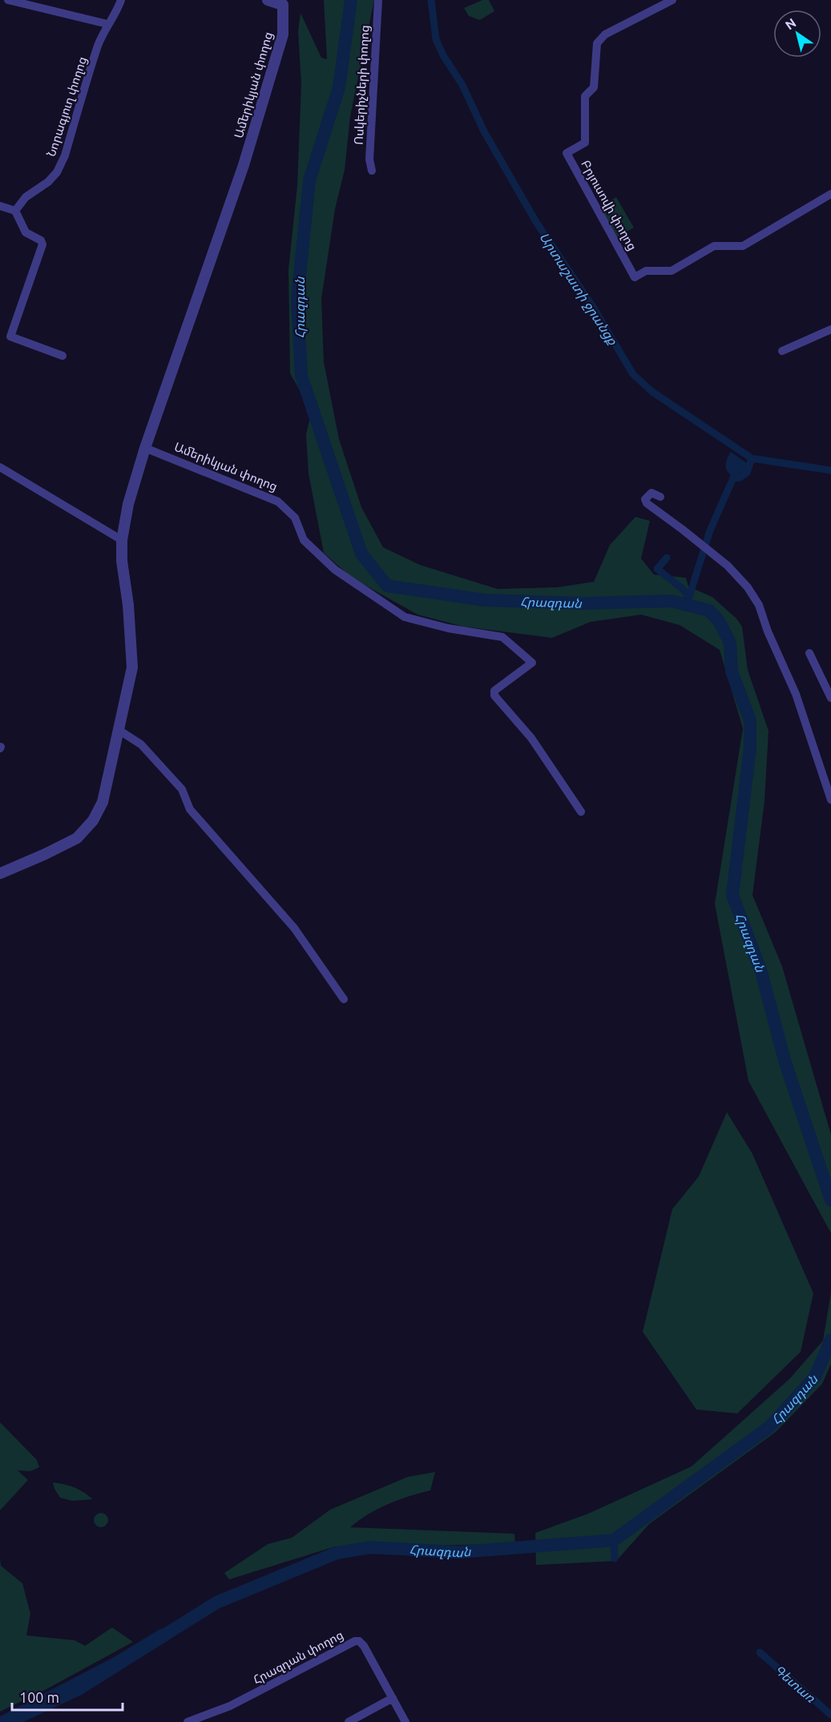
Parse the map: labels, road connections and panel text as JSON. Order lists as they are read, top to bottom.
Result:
{
  "streets": {
    "street": [
      "Ամերիկյան փողոց",
      "Ոսկերիչների փողոց",
      "Նորագյուղ փողոց",
      "Բրյուսովի փողոց",
      "Հրազդան փողոց"
    ]
  },
  "water": ["Արտաշատի ջրանցք", "Հրազդան", "Գետառ"],
  "scale_bar": "100 m",
  "north": "top left"
}
